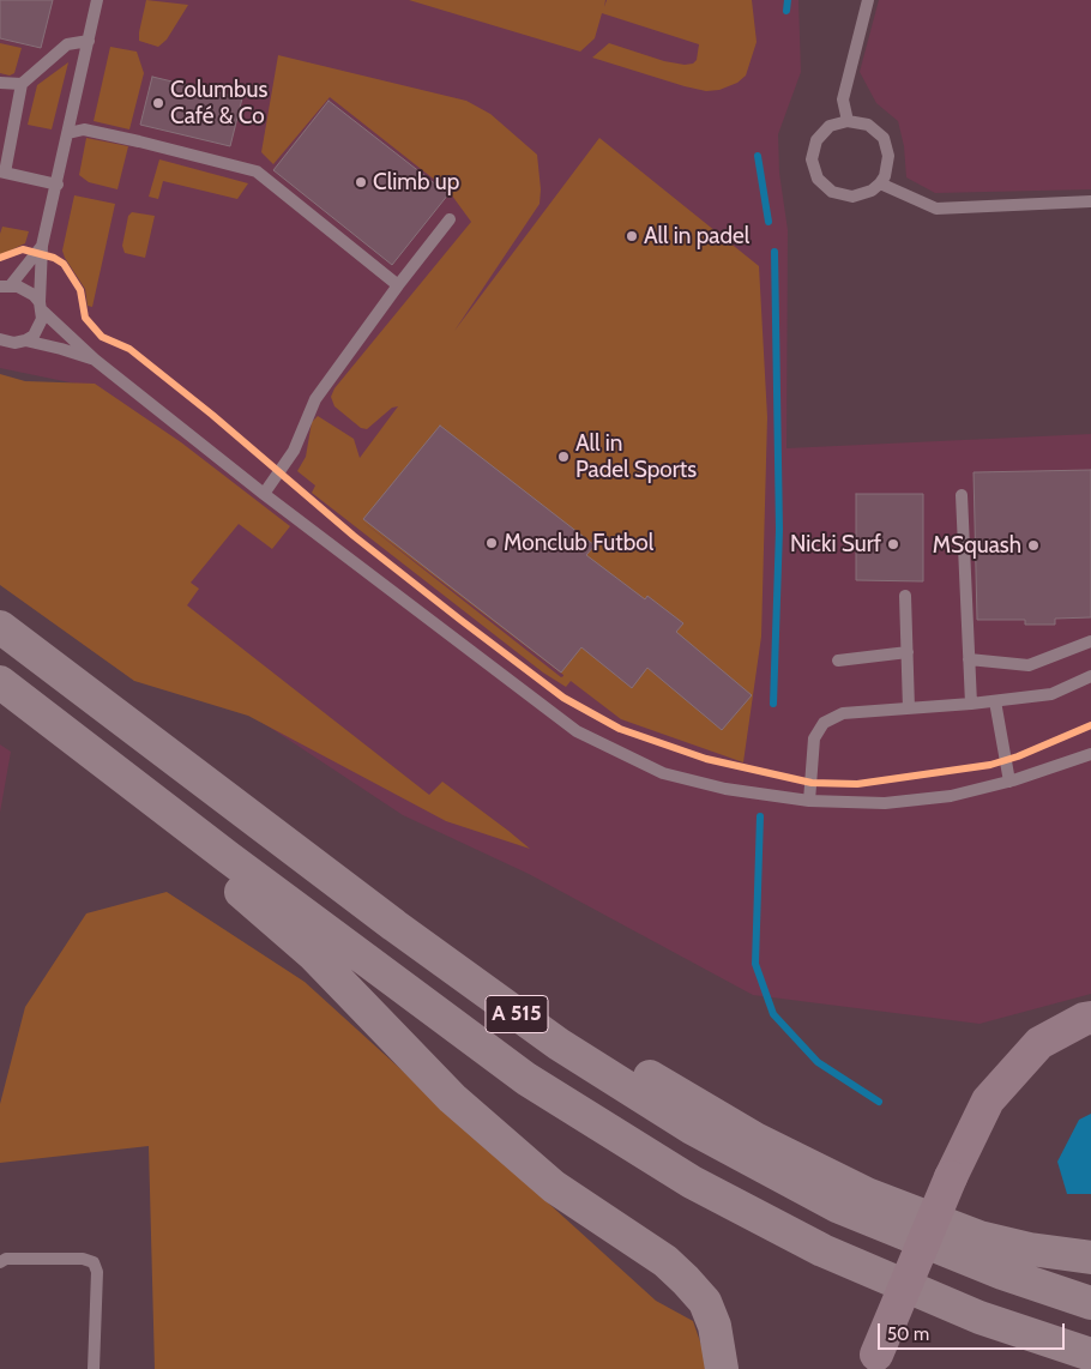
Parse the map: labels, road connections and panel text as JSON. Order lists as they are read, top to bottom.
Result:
{
  "streets": {
    "highway": ["A 515"]
  },
  "places": [
    "Columbus Café & Co",
    "Climb up",
    "All in padel",
    "All in Padel Sports",
    "Monclub Futbol",
    "Nicki Surf",
    "MSquash"
  ],
  "scale_bar": "50 m"
}
